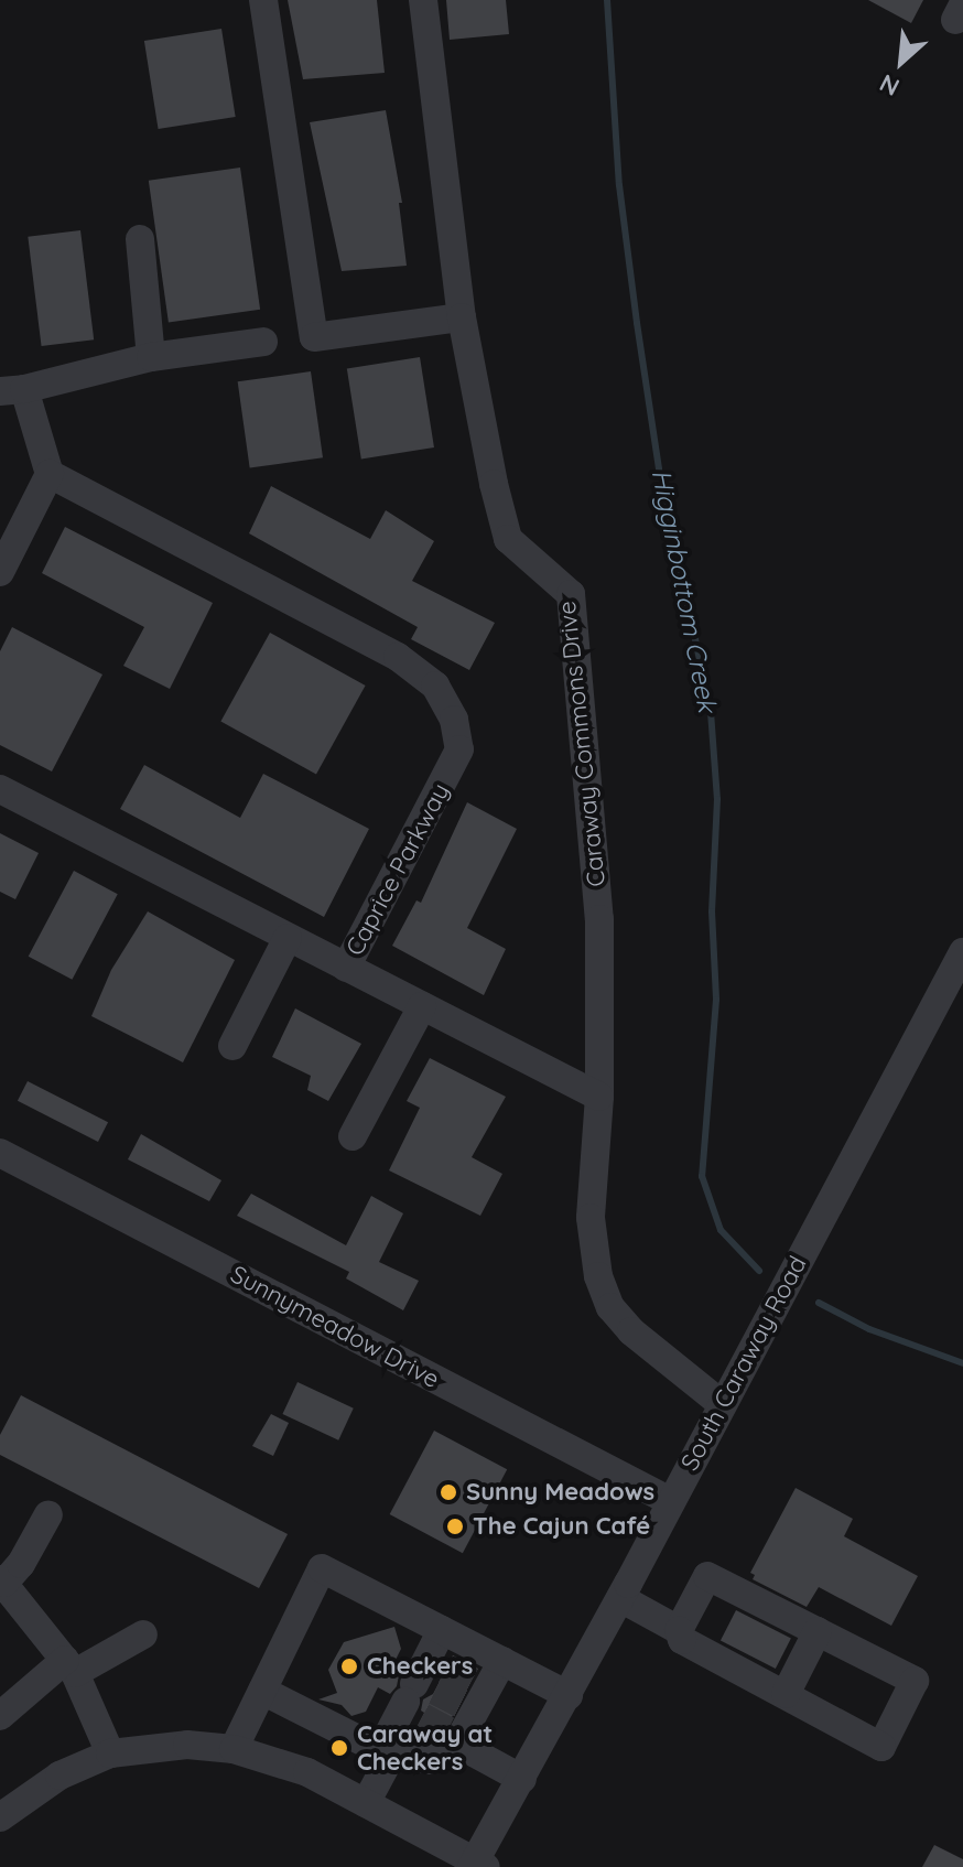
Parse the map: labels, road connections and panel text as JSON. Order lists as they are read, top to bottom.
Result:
{
  "streets": {
    "street": [
      "Caraway Commons Drive",
      "Caprice Parkway",
      "Sunnymeadow Drive",
      "South Caraway Road"
    ]
  },
  "crossings": [
    ["Caraway Commons Drive", "Caprice Parkway"],
    ["Sunnymeadow Drive", "South Caraway Road"]
  ],
  "water": ["Higginbottom Creek"],
  "places": [
    "Sunny Meadows",
    "The Cajun Café",
    "Checkers",
    "Caraway at Checkers"
  ],
  "north": "bottom left"
}
